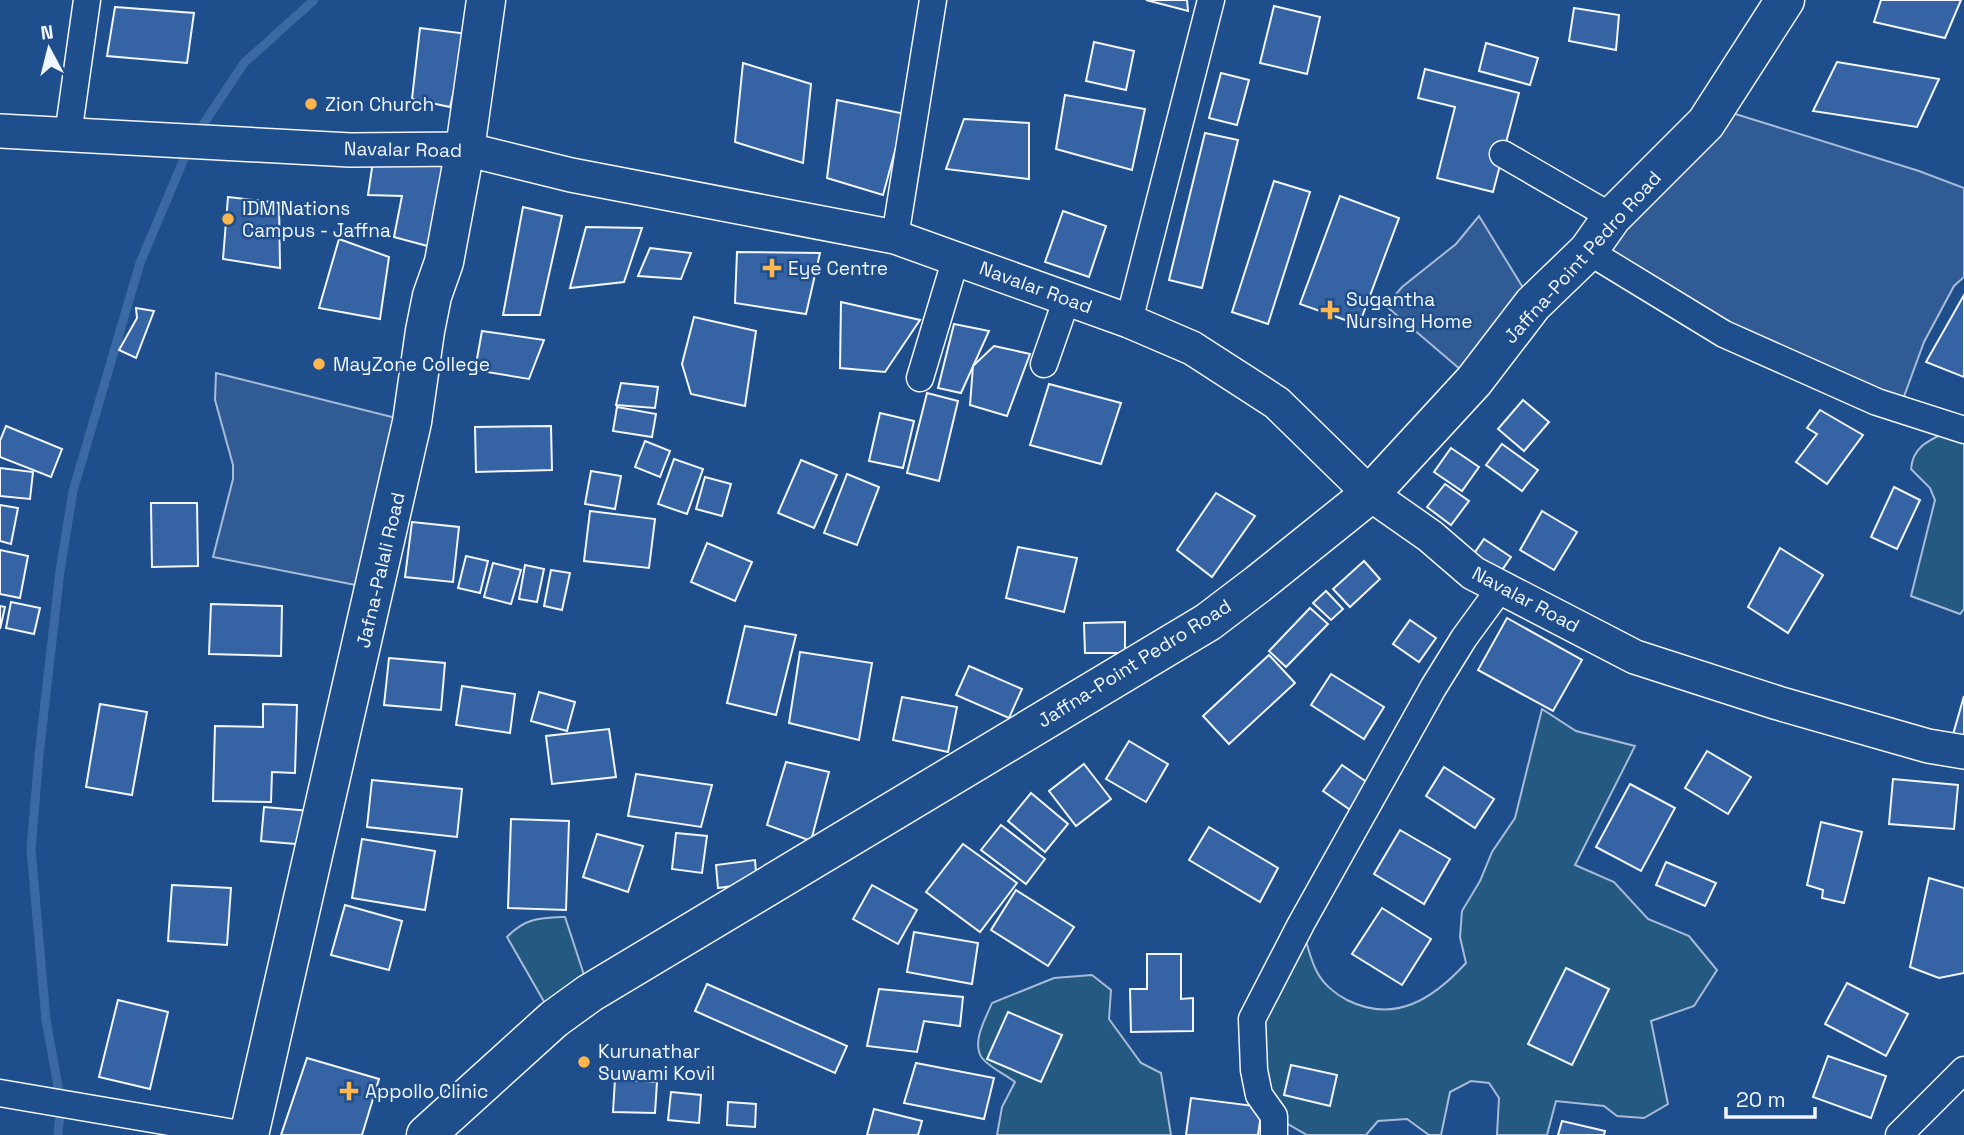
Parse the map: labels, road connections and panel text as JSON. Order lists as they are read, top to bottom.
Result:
{
  "streets": {
    "main road": ["Jaffna-Point Pedro Road", "Jafna-Palali Road"],
    "street": ["Navalar Road"]
  },
  "crossings": [
    ["Navalar Road", "Jaffna-Point Pedro Road"],
    ["Navalar Road", "Jafna-Palali Road"]
  ],
  "places": {
    "other": [
      "Zion Church",
      "IDM Nations Campus - Jaffna",
      "MayZone College",
      "Kurunathar Suwami Kovil"
    ],
    "health": ["Eye Centre", "Sugantha Nursing Home", "Appollo Clinic"]
  },
  "scale_bar": "20 m",
  "north": "top"
}
